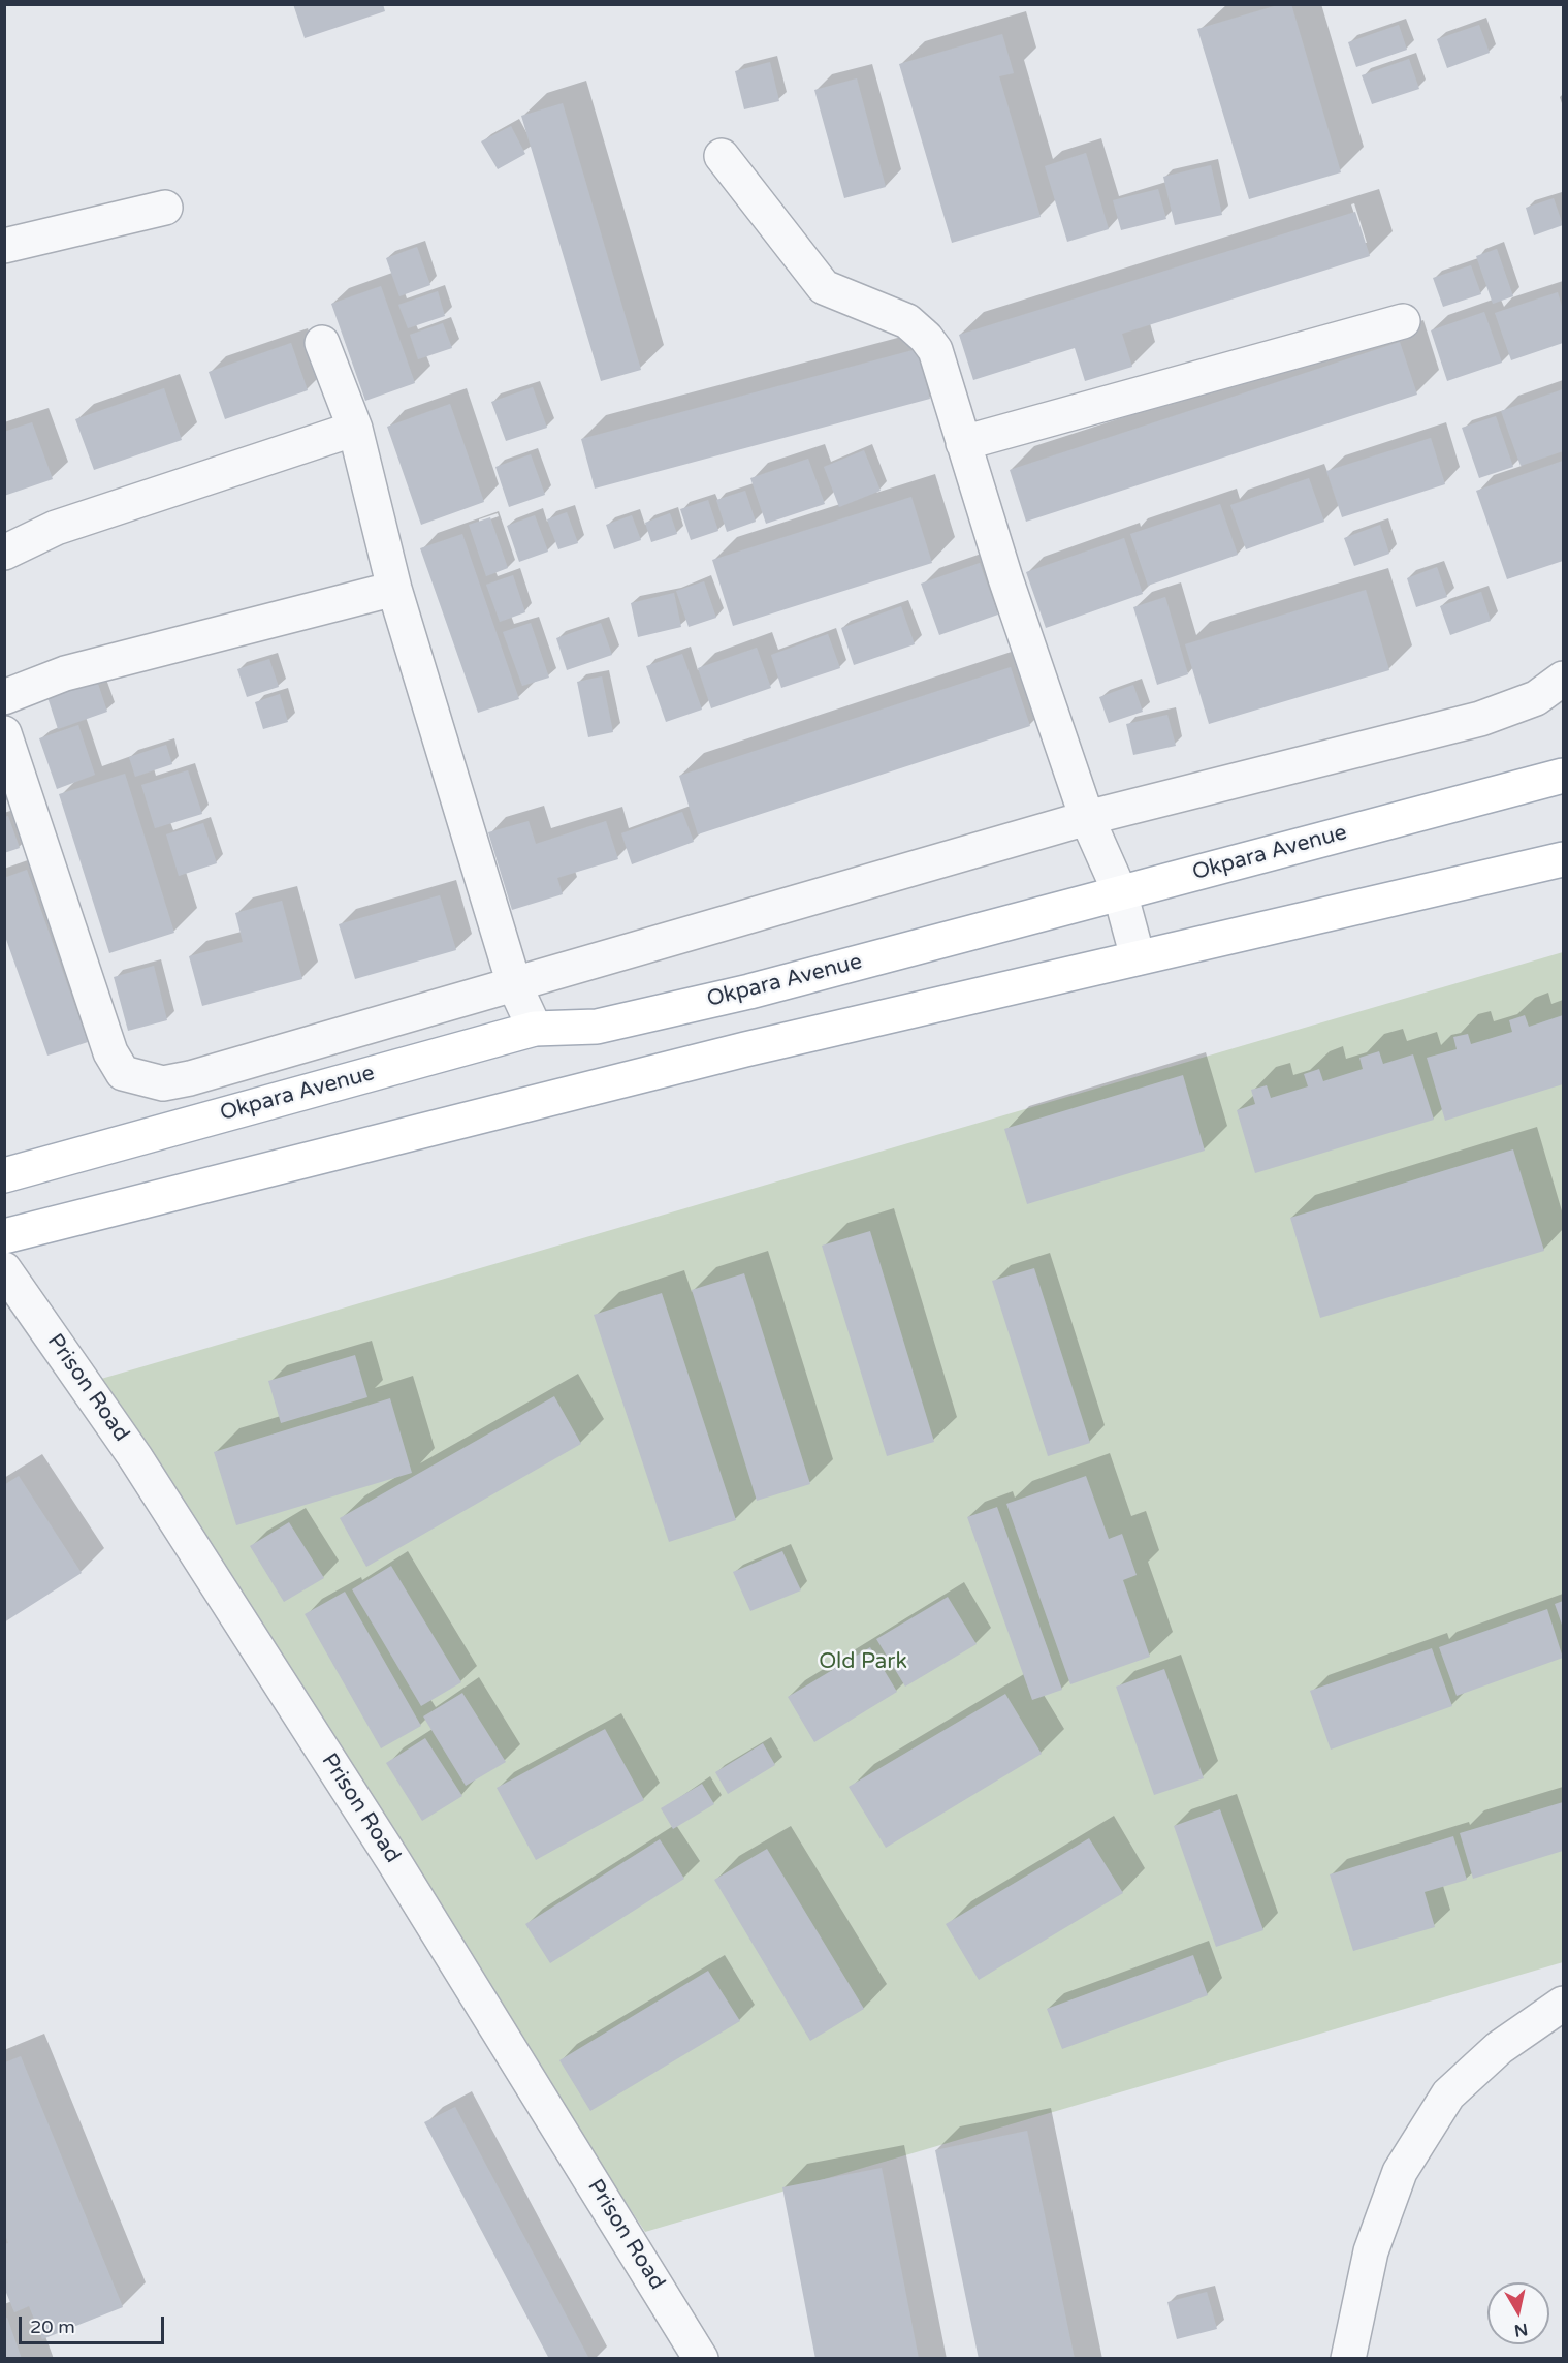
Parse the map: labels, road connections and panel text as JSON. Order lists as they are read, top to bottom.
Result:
{
  "streets": {
    "main road": ["Okpara Avenue"],
    "street": ["Prison Road"]
  },
  "parks": ["Old Park"],
  "scale_bar": "20 m",
  "north": "bottom"
}
